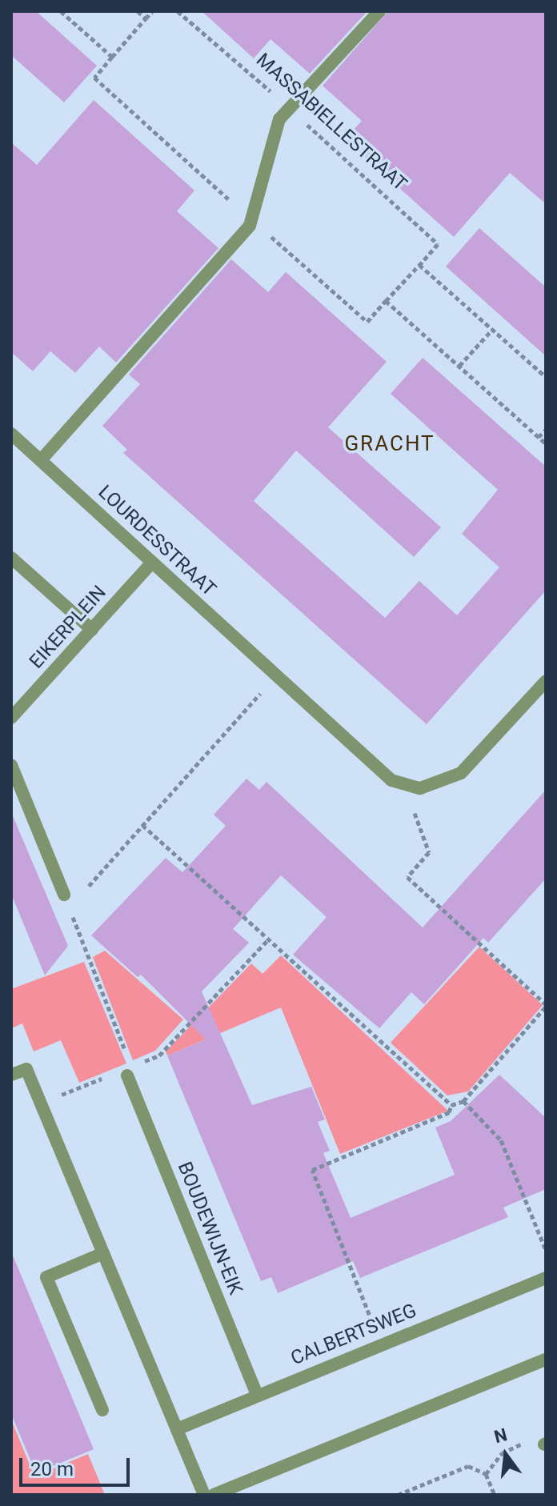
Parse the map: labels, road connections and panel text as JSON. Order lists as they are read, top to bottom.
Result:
{
  "streets": {
    "street": [
      "LOURDESSTRAAT",
      "EIKERPLEIN",
      "BOUDEWIJN-EIK",
      "CALBERTSWEG"
    ],
    "path": ["MASSABIELLESTRAAT"]
  },
  "crossings": [
    ["LOURDESSTRAAT", "EIKERPLEIN"],
    ["BOUDEWIJN-EIK", "CALBERTSWEG"]
  ],
  "districts": ["GRACHT"],
  "scale_bar": "20 m",
  "north": "top"
}
